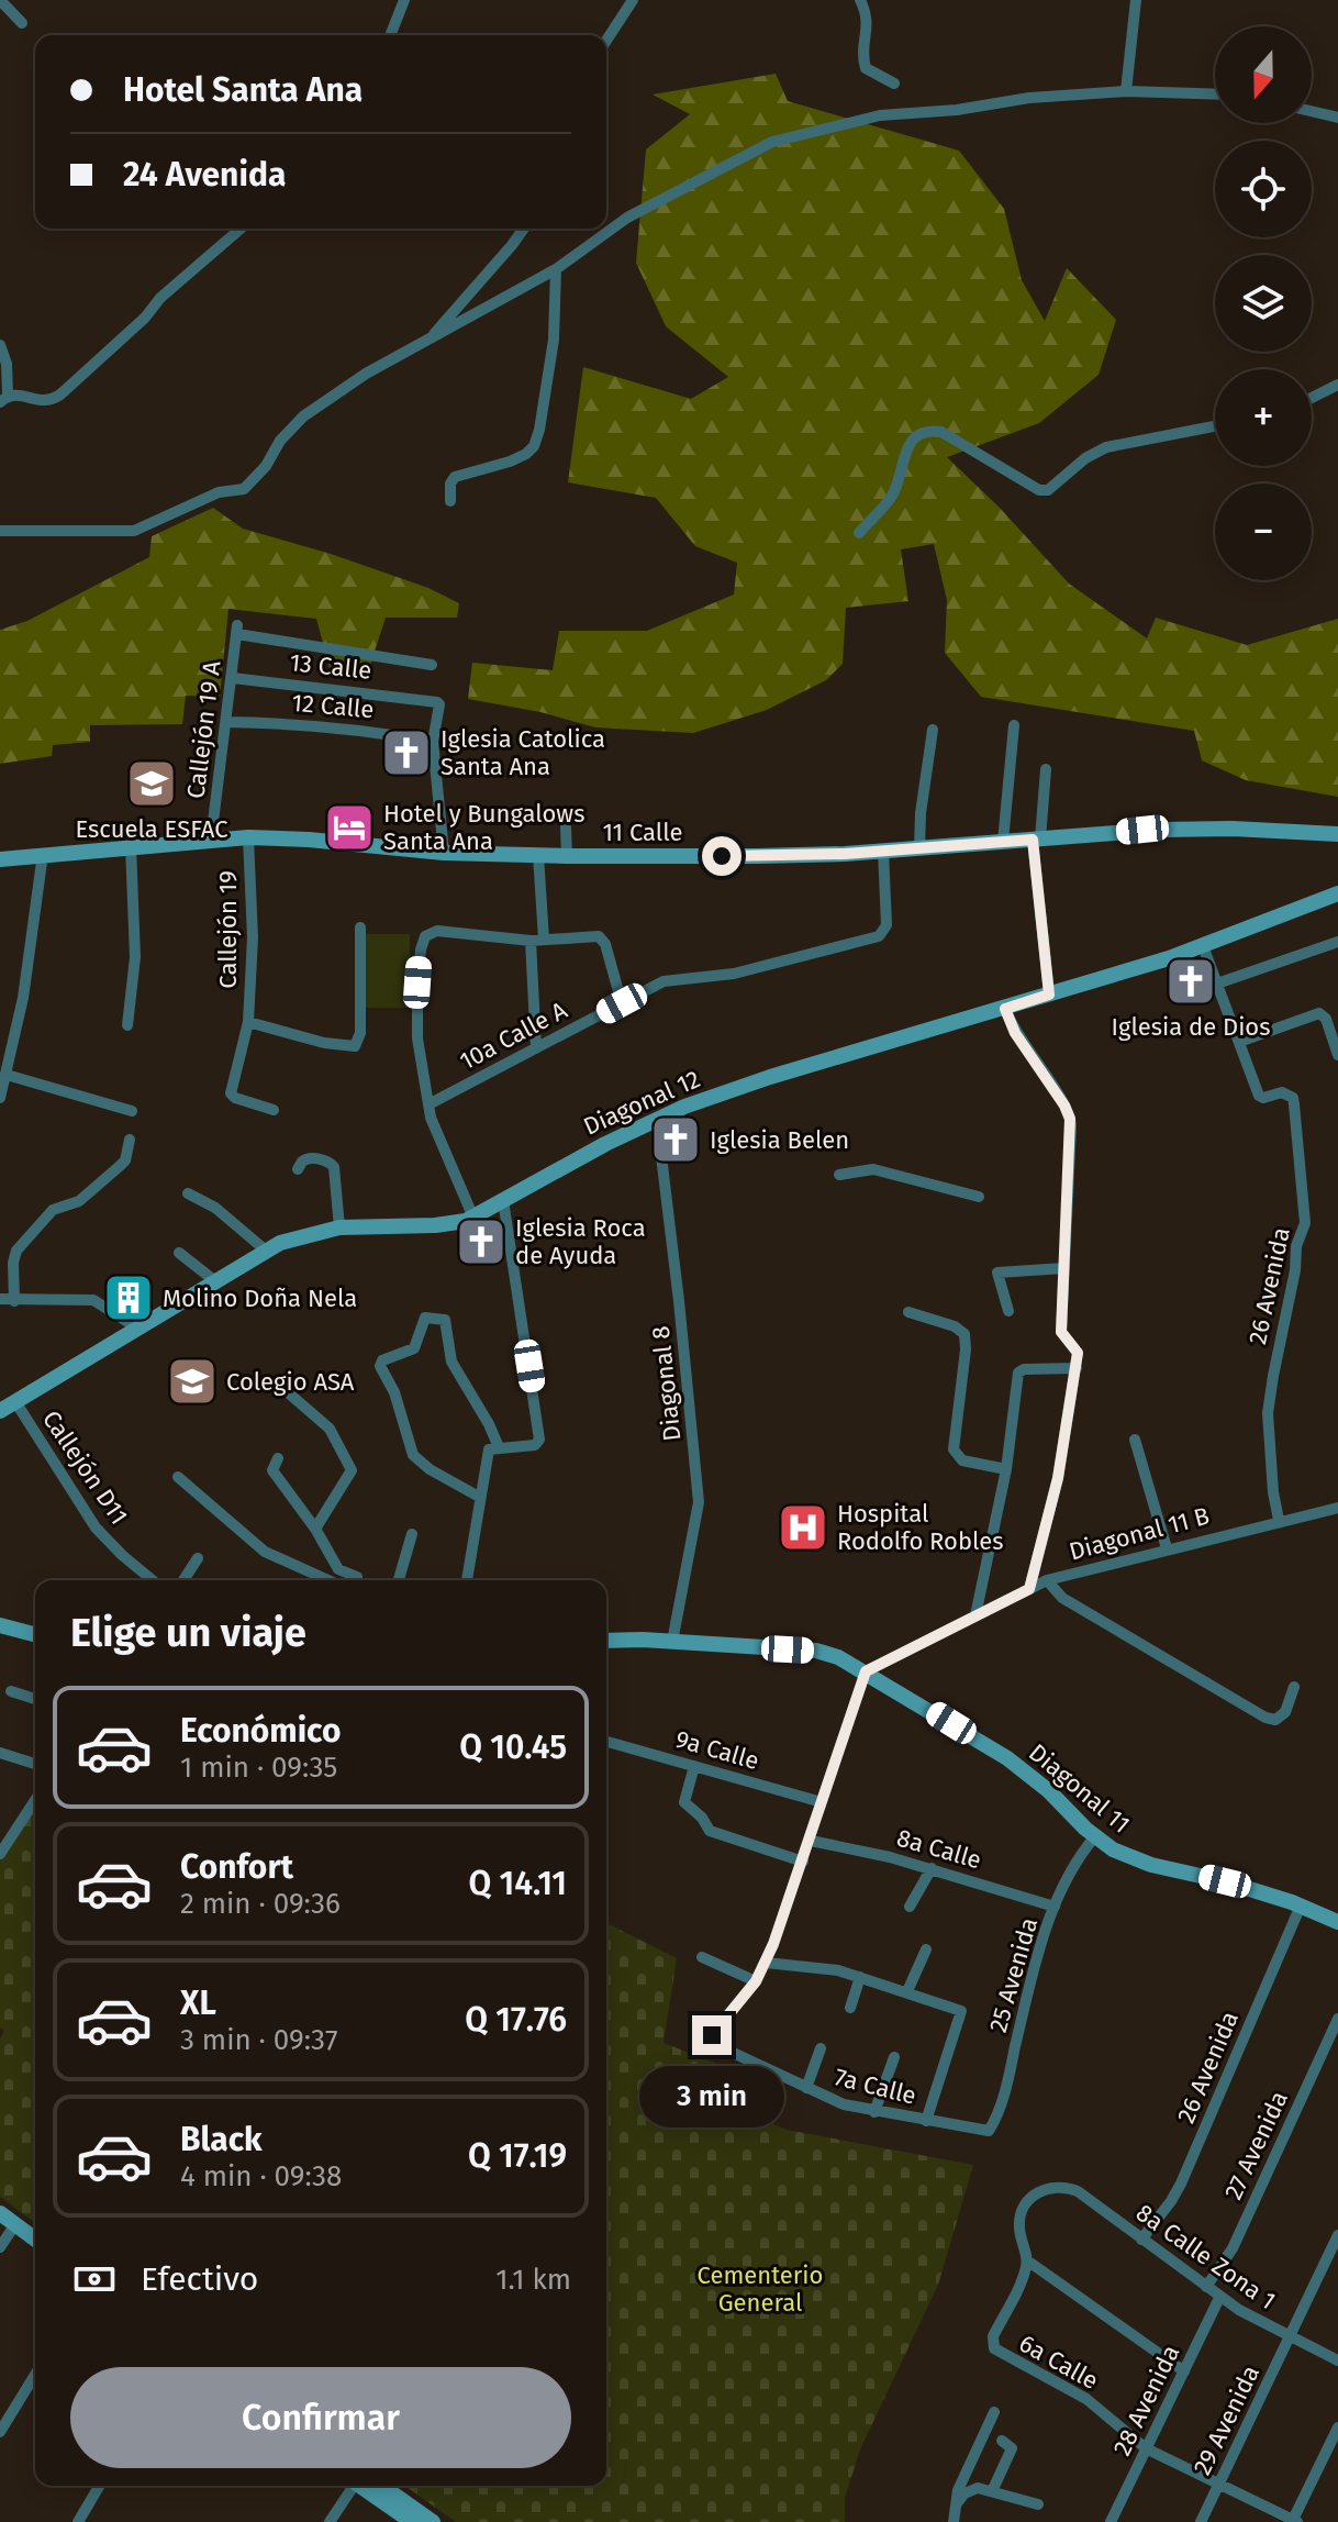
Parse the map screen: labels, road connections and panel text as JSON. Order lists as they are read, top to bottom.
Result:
{
  "streets": {
    "street": [
      "13 Calle",
      "12 Calle",
      "Callejón 19 A",
      "11 Calle",
      "Callejón 19",
      "10a Calle A",
      "Diagonal 12",
      "26 Avenida",
      "Diagonal 8",
      "Callejón D11",
      "Diagonal 11 B",
      "9a Calle",
      "Diagonal 11",
      "8a Calle",
      "25 Avenida",
      "7a Calle",
      "27 Avenida",
      "8a Calle Zona 1",
      "6a Calle",
      "28 Avenida",
      "29 Avenida"
    ]
  },
  "crossings": [
    ["13 Calle", "12 Calle"],
    ["13 Calle", "Callejón 19 A"],
    ["12 Calle", "Callejón 19 A"],
    ["Callejón 19 A", "11 Calle"],
    ["11 Calle", "Callejón 19"],
    ["11 Calle", "10a Calle A"],
    ["Diagonal 12", "26 Avenida"],
    ["Diagonal 12", "Diagonal 8"],
    ["Diagonal 12", "Callejón D11"],
    ["26 Avenida", "Diagonal 11 B"],
    ["26 Avenida", "Diagonal 11"],
    ["26 Avenida", "8a Calle Zona 1"],
    ["Diagonal 8", "Diagonal 11"],
    ["Diagonal 11 B", "Diagonal 11"],
    ["Diagonal 11", "25 Avenida"],
    ["8a Calle", "25 Avenida"],
    ["25 Avenida", "7a Calle"],
    ["27 Avenida", "8a Calle Zona 1"],
    ["8a Calle Zona 1", "6a Calle"],
    ["8a Calle Zona 1", "28 Avenida"],
    ["8a Calle Zona 1", "29 Avenida"],
    ["6a Calle", "28 Avenida"],
    ["6a Calle", "29 Avenida"]
  ],
  "parks": ["Cementerio General"],
  "places": {
    "church": [
      "Iglesia Catolica Santa Ana",
      "Iglesia de Dios",
      "Iglesia Belen",
      "Iglesia Roca de Ayuda"
    ],
    "school or university": ["Escuela ESFAC", "Colegio ASA"],
    "hotel": ["Hotel y Bungalows Santa Ana"],
    "building": ["Molino Doña Nela"],
    "hospital": ["Hospital Rodolfo Robles"]
  },
  "north": "bottom",
  "page": {
    "map_buttons": ["+", "−"],
    "banner": ["Hotel Santa Ana", "24 Avenida"],
    "heading": "Elige un viaje",
    "list": [
      {
        "name": "Económico",
        "note": "1 min · 09:35",
        "value": "Q 10.45"
      },
      {
        "name": "Confort",
        "note": "2 min · 09:36",
        "value": "Q 14.11"
      },
      {
        "name": "XL",
        "note": "3 min · 09:37",
        "value": "Q 17.76"
      },
      {
        "name": "Black",
        "note": "4 min · 09:38",
        "value": "Q 17.19"
      }
    ],
    "bubble": "3 min",
    "pay": ["Efectivo", "1.1 km"],
    "buttons": "Confirmar"
  }
}
